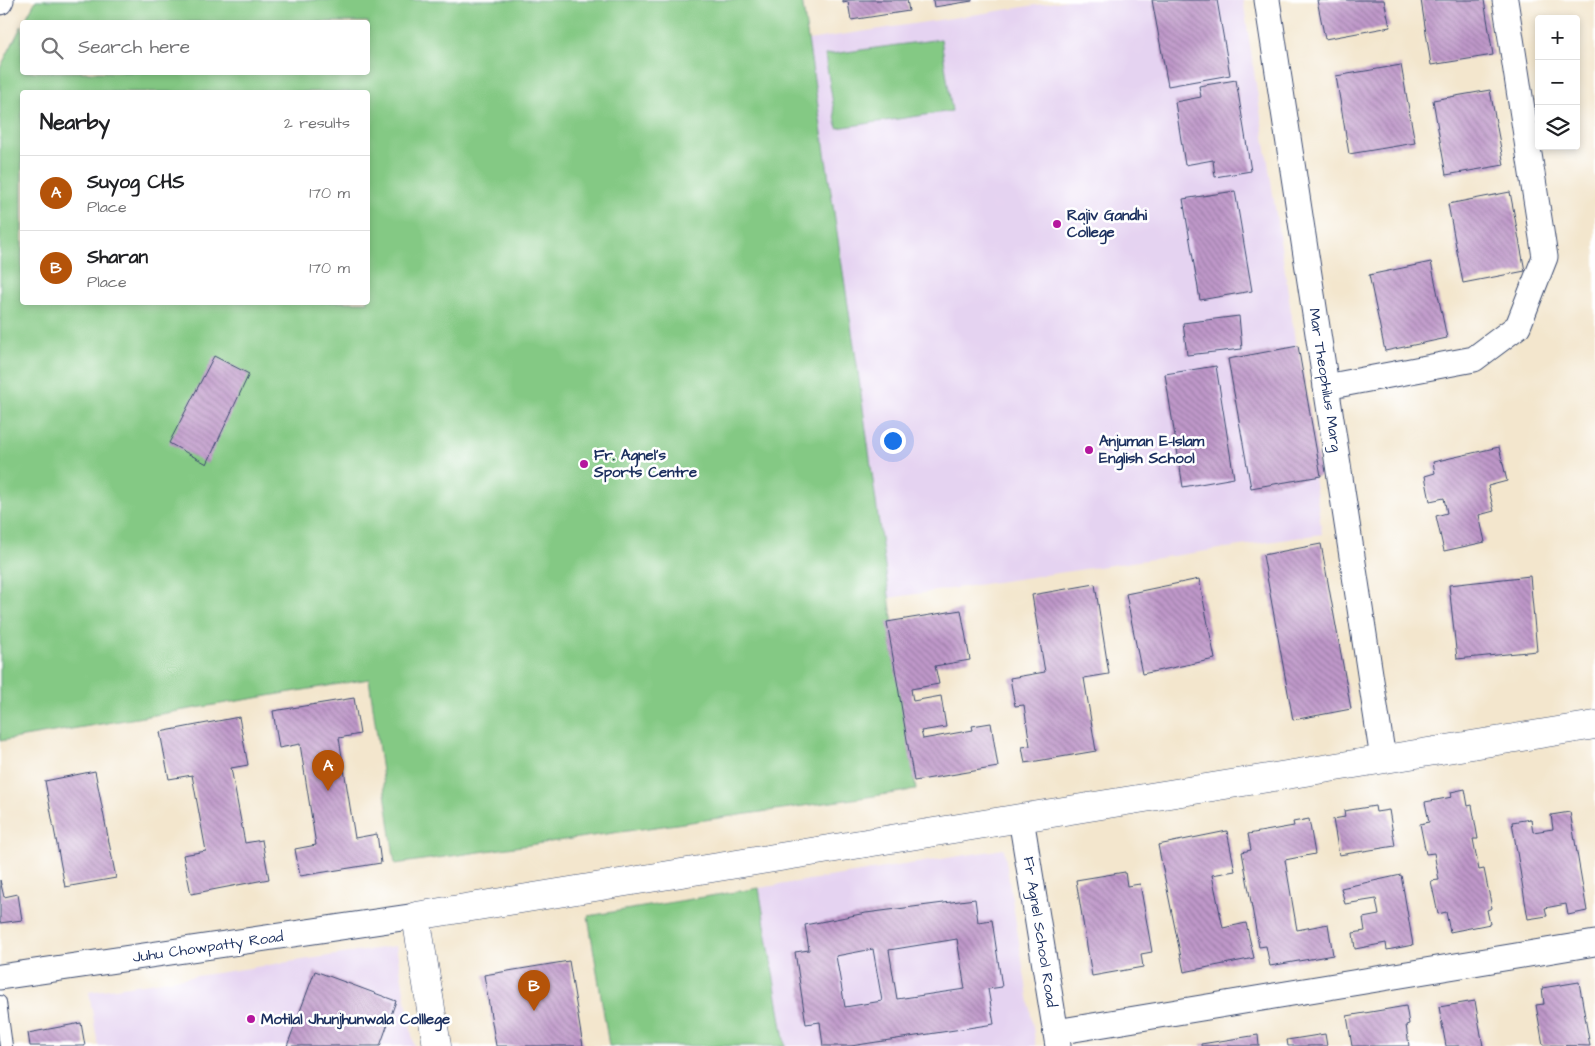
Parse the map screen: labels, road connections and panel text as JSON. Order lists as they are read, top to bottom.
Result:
{
  "streets": {
    "street": ["Mar Theophilus Marg", "Fr Agnel School Road", "Juhu Chowpatty Road"]
  },
  "places": [
    "Rajiv Gandhi College",
    "Anjuman E-Islam English School",
    "Fr. Agnel's Sports Centre",
    "Motilal Jhunjhunwala Colllege"
  ],
  "page": {
    "map_buttons": ["+", "−"],
    "search": "Search here",
    "heading": ["Nearby", "2 results"],
    "list": [
      {
        "mark": "A",
        "name": "Suyog CHS",
        "note": "Place",
        "value": "170 m"
      },
      {
        "mark": "B",
        "name": "Sharan",
        "note": "Place",
        "value": "170 m"
      }
    ],
    "pins": ["A", "B"]
  }
}
